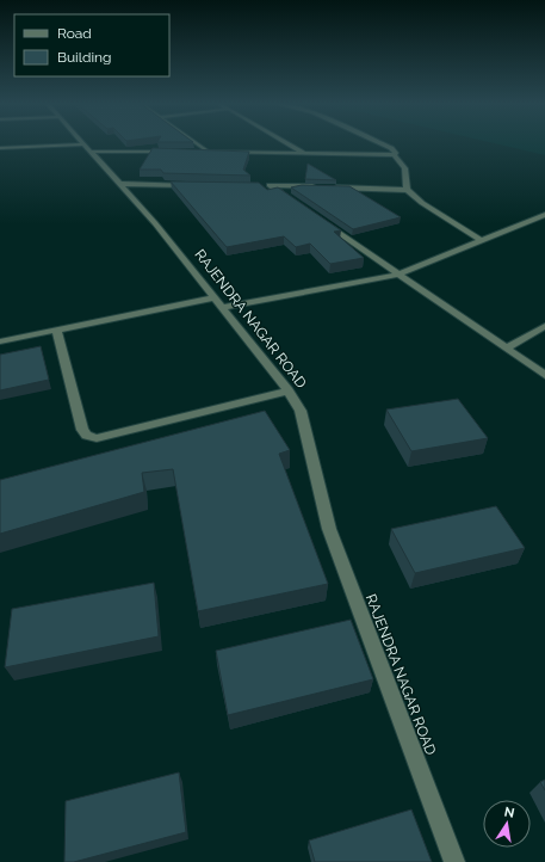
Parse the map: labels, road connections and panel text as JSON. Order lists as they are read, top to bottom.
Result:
{
  "streets": {
    "street": ["RAJENDRA NAGAR ROAD"]
  },
  "legend": ["Road", "Building"],
  "north": "top"
}
